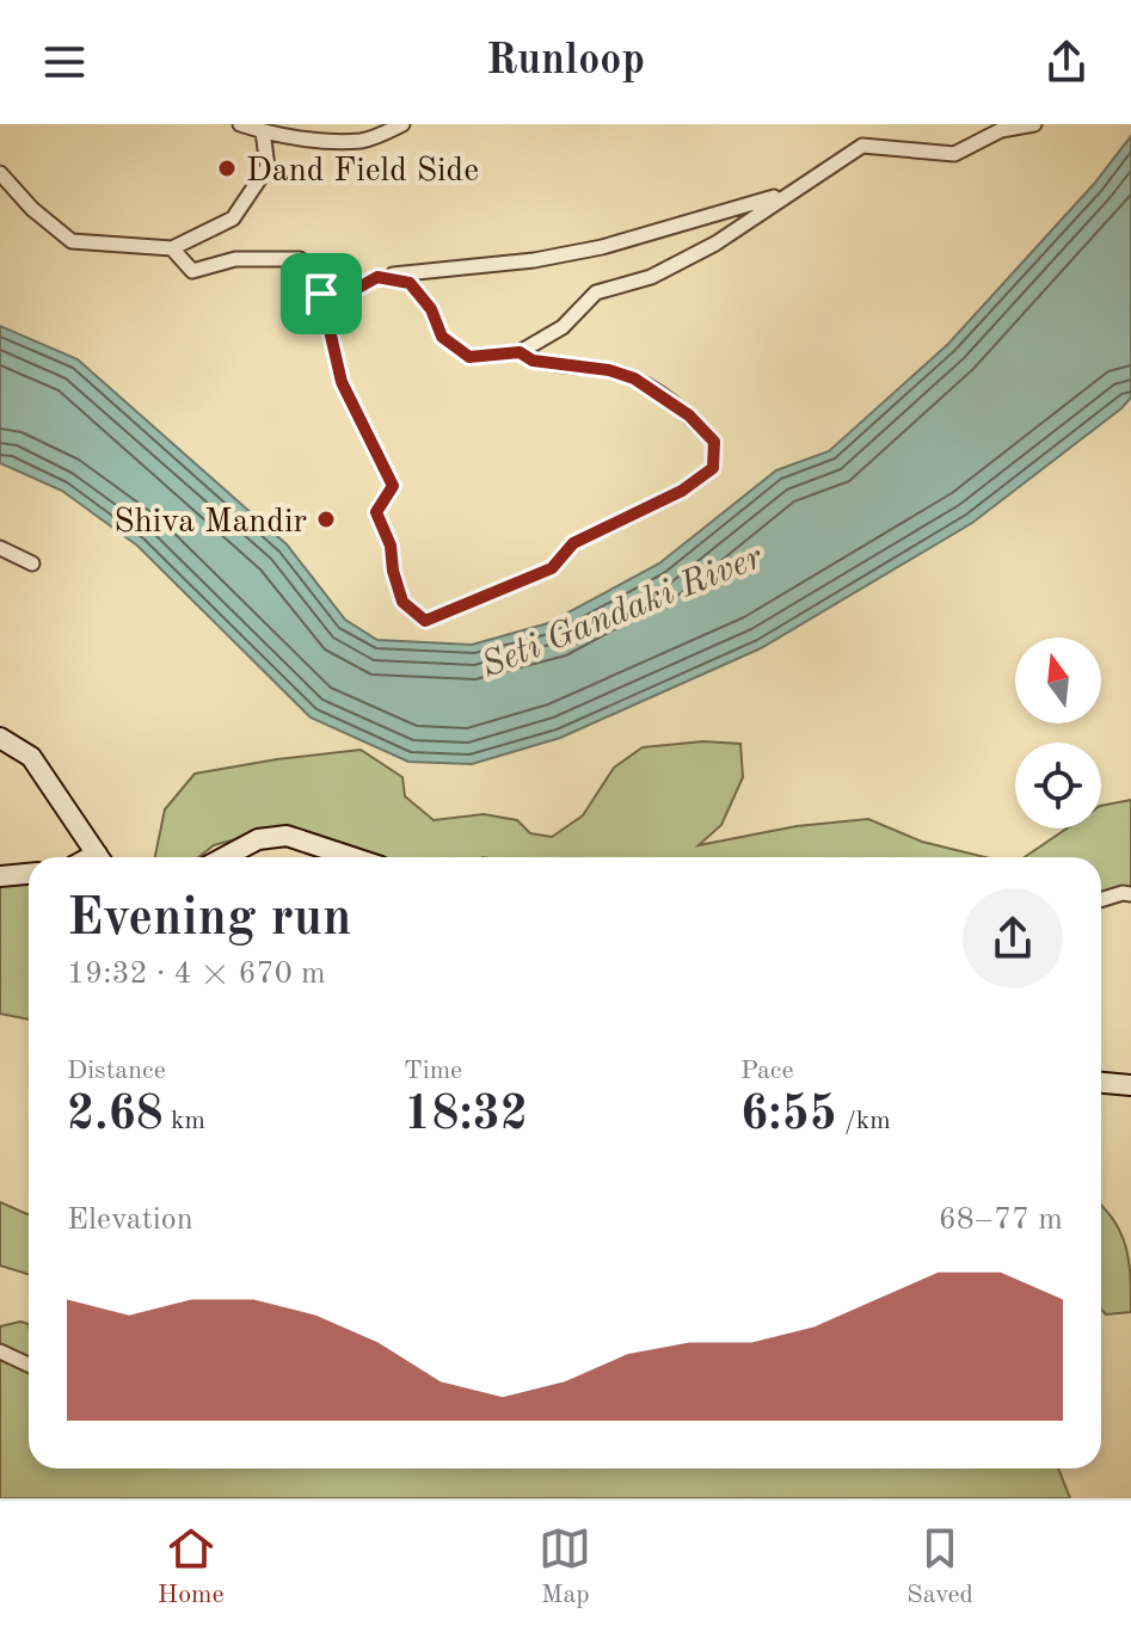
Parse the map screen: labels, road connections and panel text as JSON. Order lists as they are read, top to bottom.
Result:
{
  "water": ["Seti Gandaki River"],
  "places": ["Dand Field Side", "Shiva Mandir"],
  "north": "top",
  "page": {
    "header": "Runloop",
    "heading": ["Evening run", "19:32 · 4 × 670 m"],
    "stats": [
      ["Distance", "2.68 km"],
      ["Time", "18:32"],
      ["Pace", "6:55 /km"]
    ],
    "chart": ["Elevation", "68–77 m"],
    "tabs": ["Home", "Map", "Saved"]
  }
}
